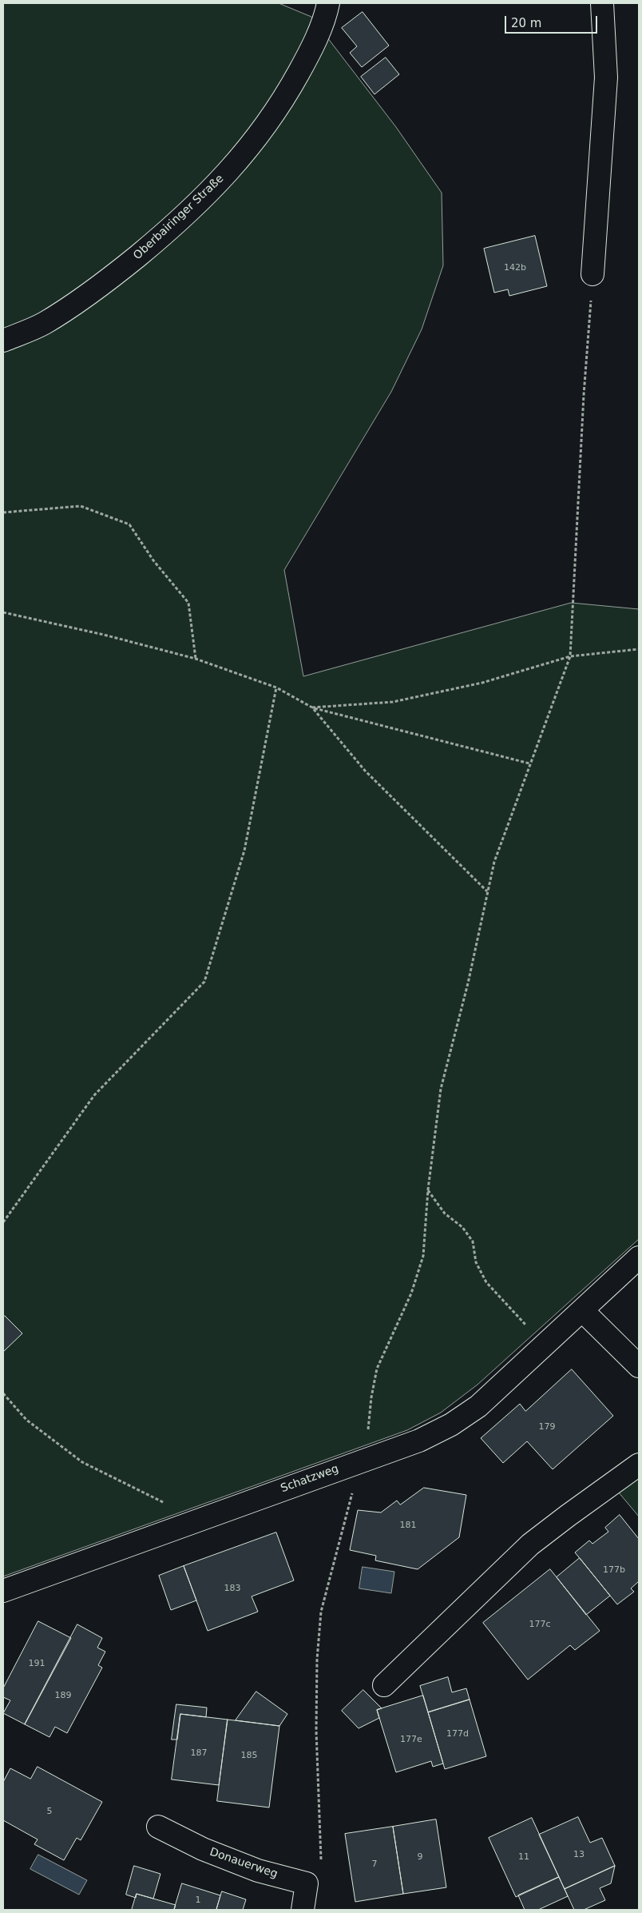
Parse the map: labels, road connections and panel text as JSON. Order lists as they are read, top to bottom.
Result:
{
  "streets": {
    "street": ["Oberbairinger Straße", "Schatzweg", "Donauerweg"]
  },
  "house_numbers": [
    "142b",
    "179",
    "181",
    "177b",
    "183",
    "177c",
    "191",
    "189",
    "177d",
    "177e",
    "187",
    "185",
    "5",
    "13",
    "9",
    "11",
    "7",
    "1"
  ],
  "scale_bar": "20 m"
}
